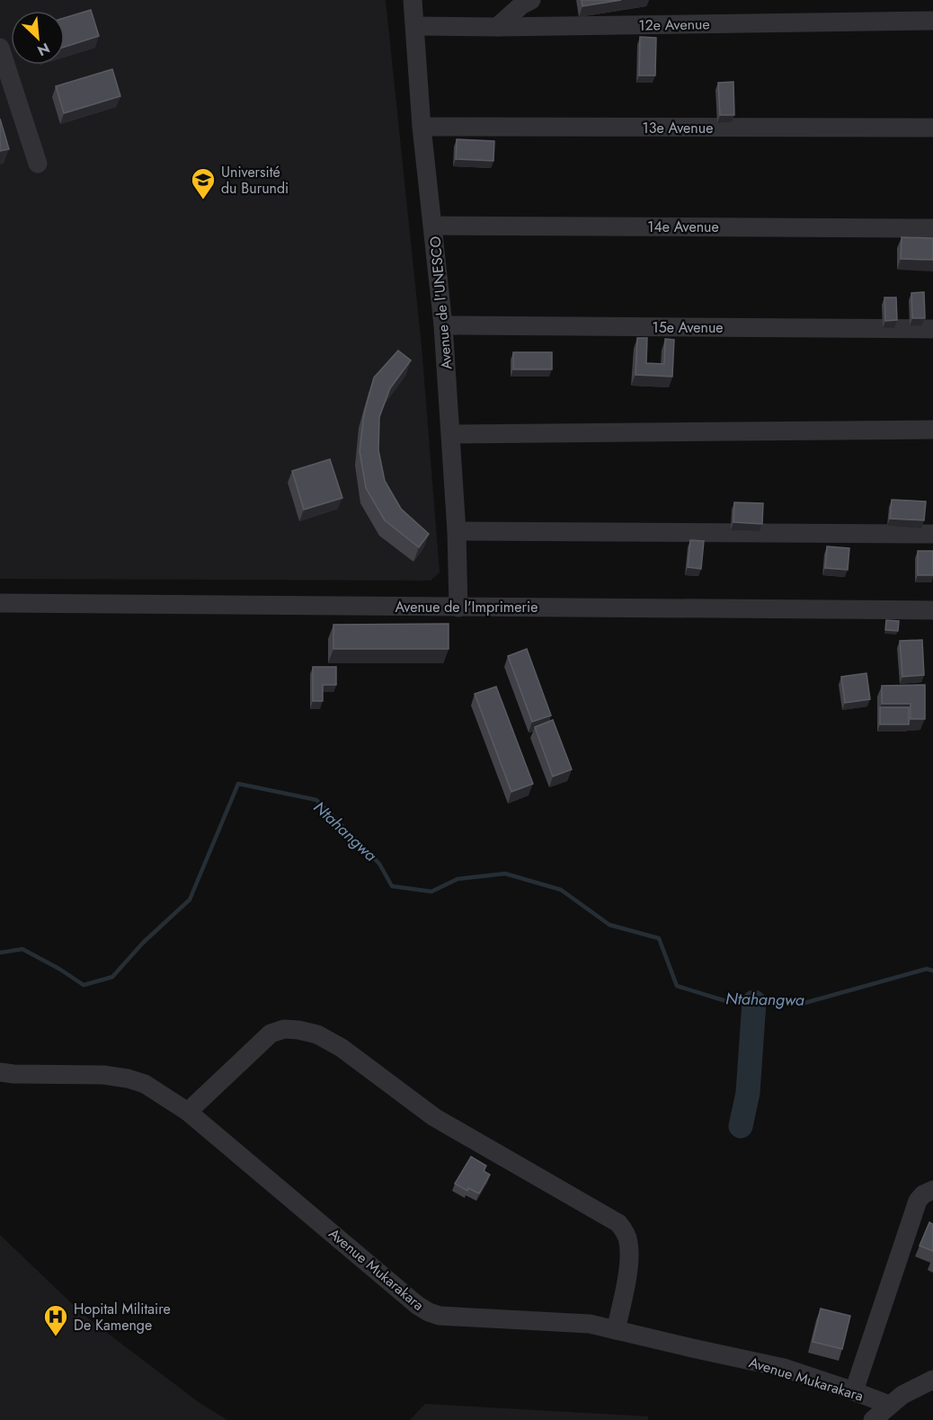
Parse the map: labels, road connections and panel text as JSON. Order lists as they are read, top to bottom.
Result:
{
  "streets": {
    "street": [
      "12e Avenue",
      "13e Avenue",
      "14e Avenue",
      "Avenue de l'UNESCO",
      "15e Avenue",
      "Avenue de l'Imprimerie",
      "Avenue Mukarakara"
    ]
  },
  "crossings": [
    ["12e Avenue", "Avenue de l'UNESCO"],
    ["13e Avenue", "Avenue de l'UNESCO"],
    ["14e Avenue", "Avenue de l'UNESCO"],
    ["Avenue de l'UNESCO", "15e Avenue"],
    ["Avenue de l'UNESCO", "Avenue de l'Imprimerie"]
  ],
  "water": ["Ntahangwa"],
  "places": {
    "school or university": ["Université du Burundi"],
    "hospital": ["Hopital Militaire De Kamenge"]
  },
  "north": "bottom right"
}
